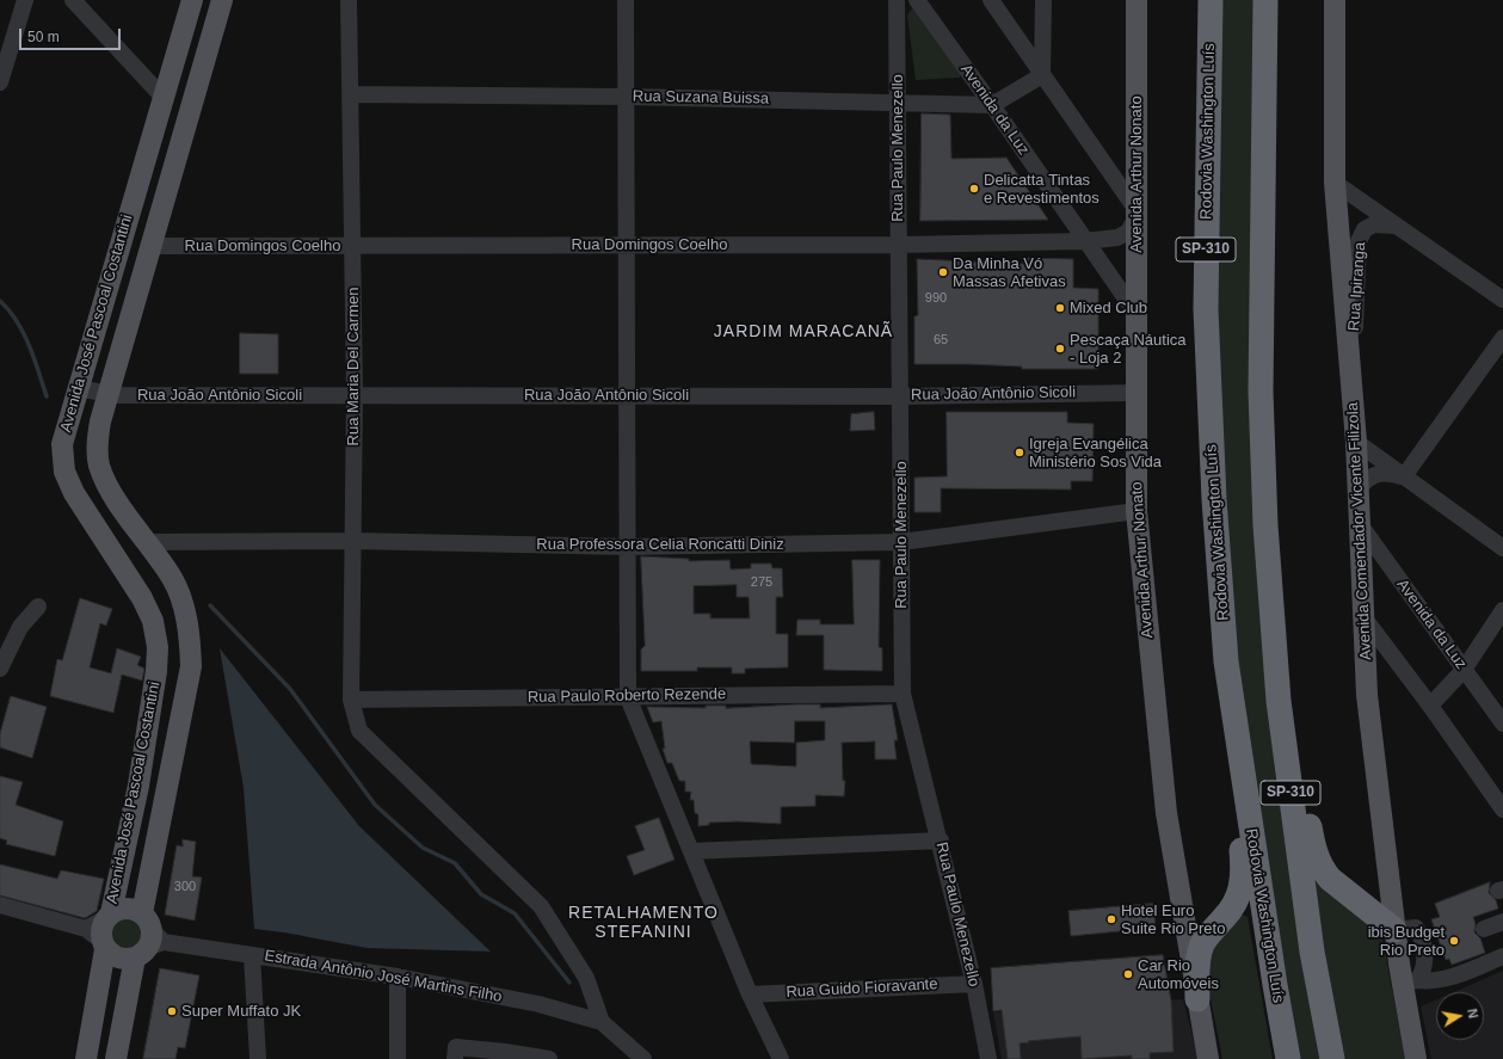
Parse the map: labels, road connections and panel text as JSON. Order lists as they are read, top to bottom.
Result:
{
  "streets": {
    "highway": ["Rodovia Washington Luís", "SP-310"],
    "main road": ["Avenida Arthur Nonato", "Avenida José Pascoal Costantini", "Avenida Comendador Vicente Filizola"],
    "street": [
      "Rua Suzana Buissa",
      "Avenida da Luz",
      "Rua Paulo Menezello",
      "Rua Domingos Coelho",
      "Rua Ipiranga",
      "Rua Maria Del Carmen",
      "Rua João Antônio Sicoli",
      "Rua Professora Celia Roncatti Diniz",
      "Rua Paulo Roberto Rezende",
      "Estrada Antônio José Martins Filho",
      "Rua Guido Fioravante"
    ]
  },
  "crossings": [
    ["Rua Suzana Buissa", "Avenida da Luz"],
    ["Rua Suzana Buissa", "Rua Paulo Menezello"],
    ["Rua Suzana Buissa", "Rua Maria Del Carmen"],
    ["Avenida da Luz", "Avenida Arthur Nonato"],
    ["Avenida da Luz", "Rua Domingos Coelho"],
    ["Avenida da Luz", "Avenida Comendador Vicente Filizola"],
    ["Rua Paulo Menezello", "Rua Domingos Coelho"],
    ["Rua Paulo Menezello", "Rua João Antônio Sicoli"],
    ["Rua Paulo Menezello", "Rua Professora Celia Roncatti Diniz"],
    ["Rua Paulo Menezello", "Rua Paulo Roberto Rezende"],
    ["Rua Paulo Menezello", "Rua Guido Fioravante"],
    ["Avenida Arthur Nonato", "Rua Domingos Coelho"],
    ["Avenida Arthur Nonato", "Rua João Antônio Sicoli"],
    ["Avenida Arthur Nonato", "Rua Professora Celia Roncatti Diniz"],
    ["Rua Domingos Coelho", "Avenida José Pascoal Costantini"],
    ["Rua Domingos Coelho", "Rua Maria Del Carmen"],
    ["Rua Ipiranga", "Avenida Comendador Vicente Filizola"],
    ["Avenida José Pascoal Costantini", "Rua João Antônio Sicoli"],
    ["Avenida José Pascoal Costantini", "Rua Professora Celia Roncatti Diniz"],
    ["Avenida José Pascoal Costantini", "Estrada Antônio José Martins Filho"],
    ["Rua Maria Del Carmen", "Rua João Antônio Sicoli"],
    ["Rua Maria Del Carmen", "Rua Professora Celia Roncatti Diniz"],
    ["Rua Maria Del Carmen", "Rua Paulo Roberto Rezende"],
    ["Rua Maria Del Carmen", "Estrada Antônio José Martins Filho"]
  ],
  "districts": ["JARDIM MARACANÃ", "RETALHAMENTO STEFANINI"],
  "places": [
    "Delicatta Tintas e Revestimentos",
    "Da Minha Vó Massas Afetivas",
    "Mixed Club",
    "Pescaça Náutica - Loja 2",
    "Igreja Evangélica Ministério Sos Vida",
    "Hotel Euro Suite Rio Preto",
    "ibis Budget Rio Preto",
    "Car Rio Automóveis",
    "Super Muffato JK"
  ],
  "house_numbers": [
    "990",
    "65",
    "275",
    "300"
  ],
  "scale_bar": "50 m",
  "north": "right"
}
